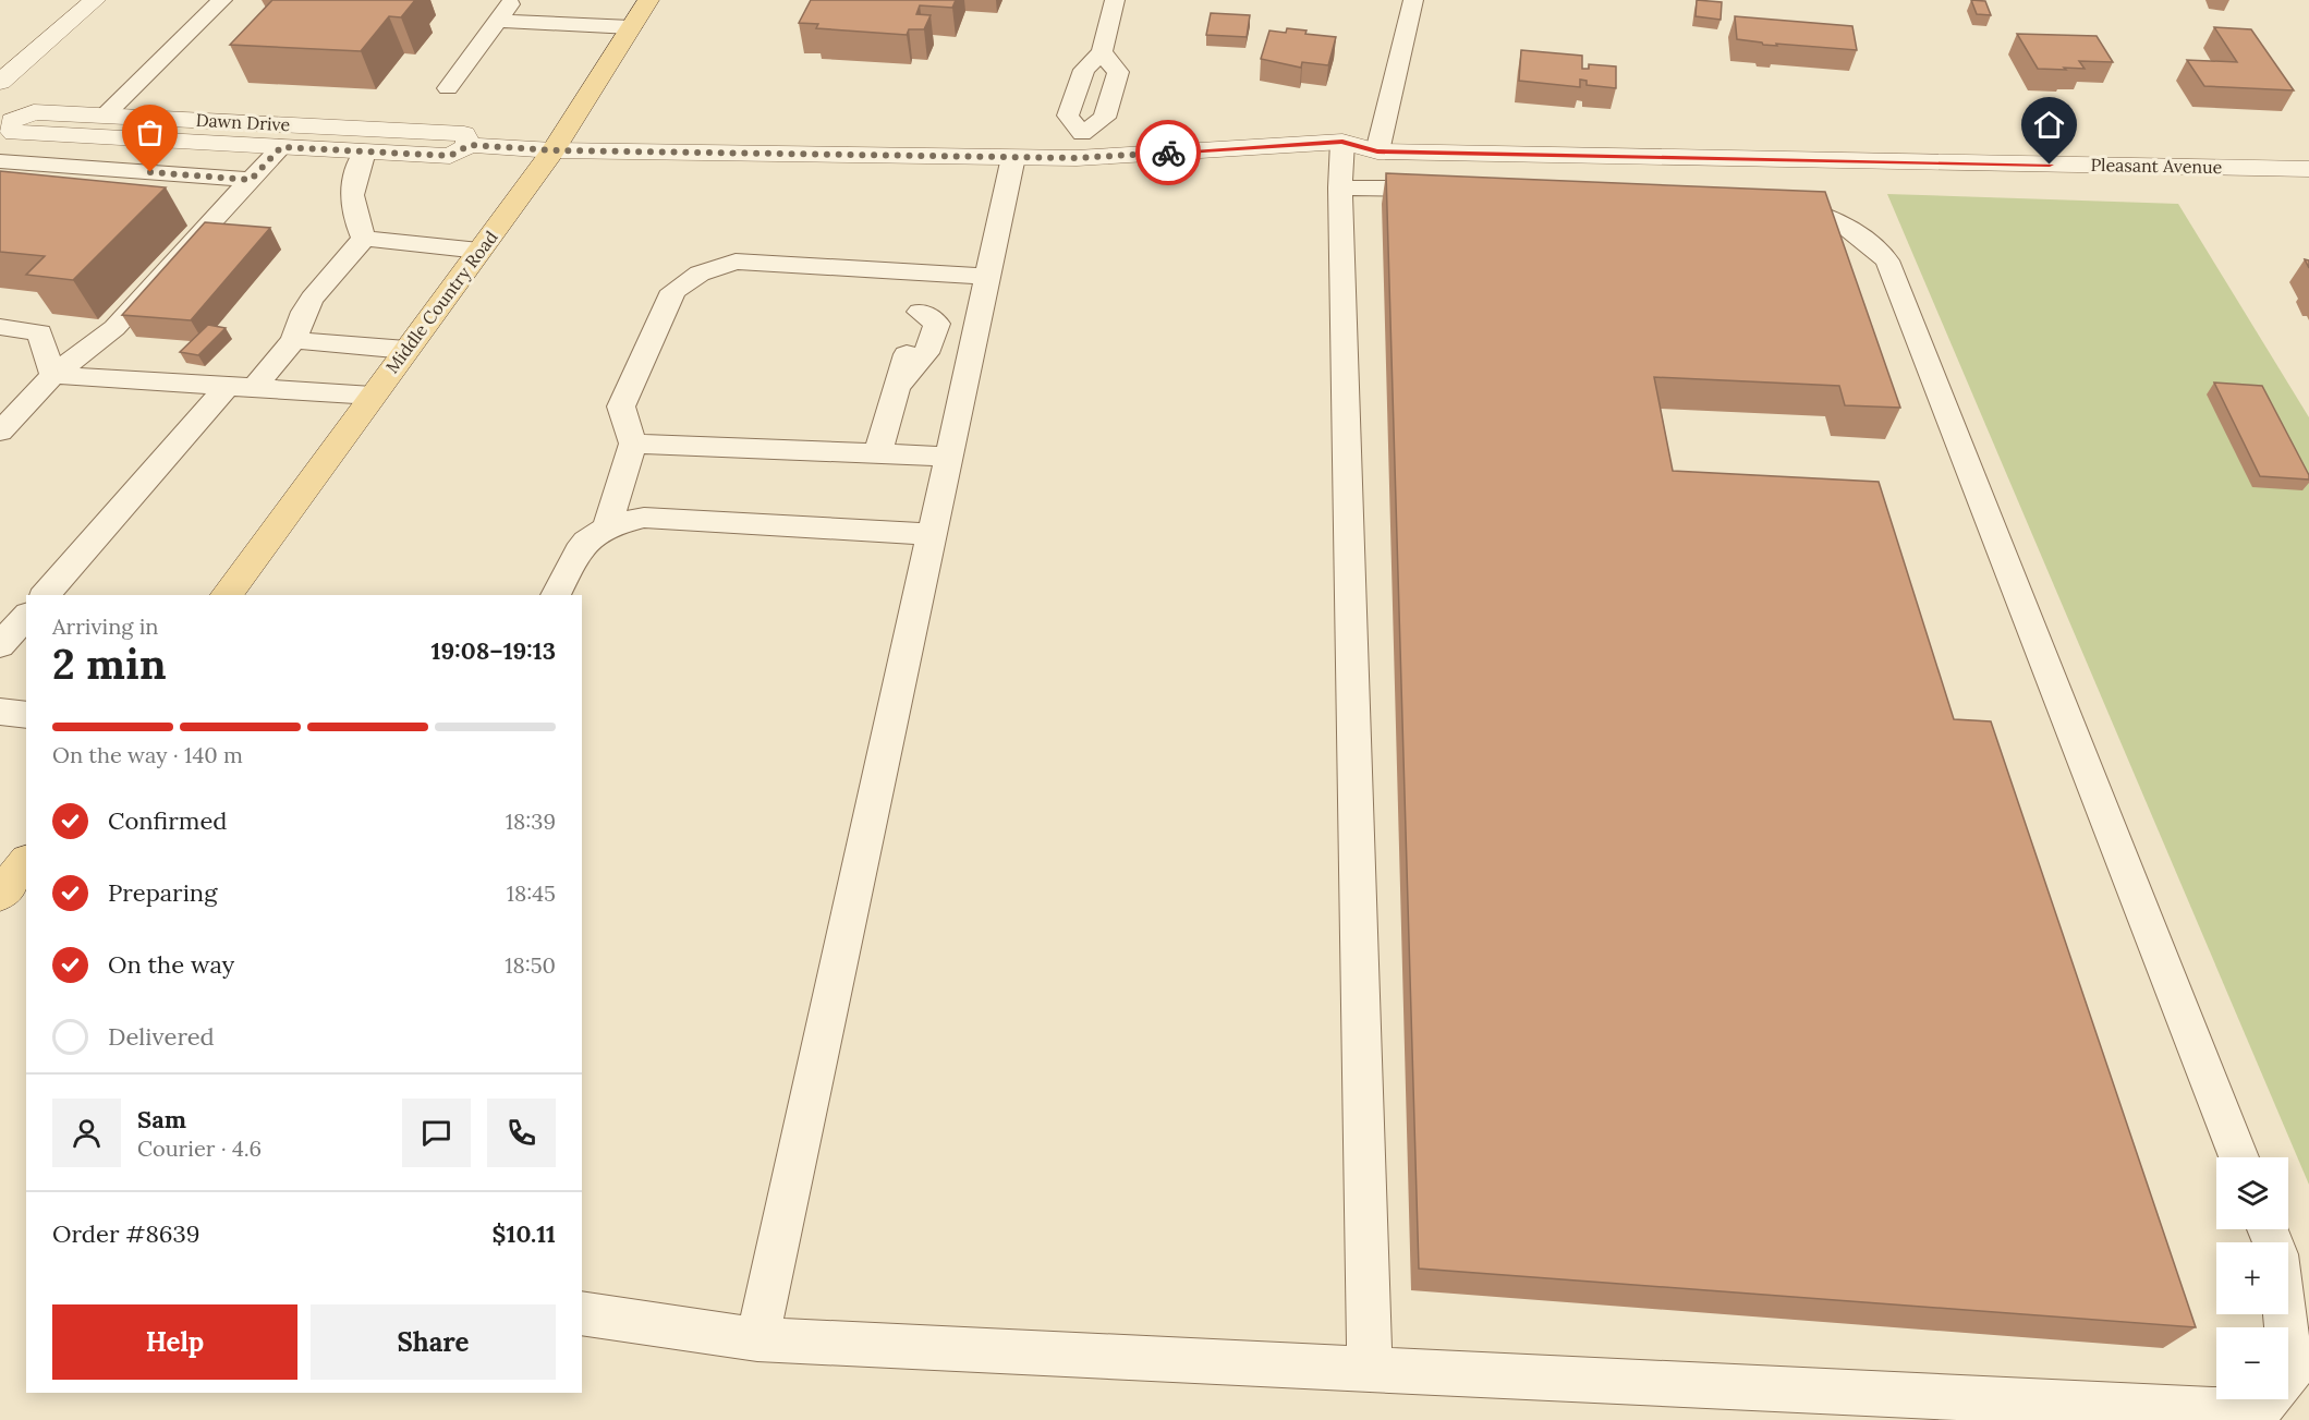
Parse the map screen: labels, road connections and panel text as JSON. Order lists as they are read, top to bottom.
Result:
{
  "streets": {
    "main road": ["Middle Country Road"],
    "street": ["Dawn Drive", "Pleasant Avenue"]
  },
  "crossings": [
    ["Dawn Drive", "Pleasant Avenue"],
    ["Dawn Drive", "Middle Country Road"],
    ["Pleasant Avenue", "Middle Country Road"]
  ],
  "page": {
    "heading": ["2 min", "Arriving in", "19:08–19:13"],
    "panel": [
      "Sam",
      "Courier · 4.6",
      "Order #8639",
      "$10.11"
    ],
    "bar": "On the way · 140 m",
    "list": [
      ["Confirmed", "18:39"],
      ["Preparing", "18:45"],
      ["On the way", "18:50"],
      "Delivered"
    ],
    "map_buttons": ["+", "−"],
    "buttons": ["Help", "Share"]
  }
}
